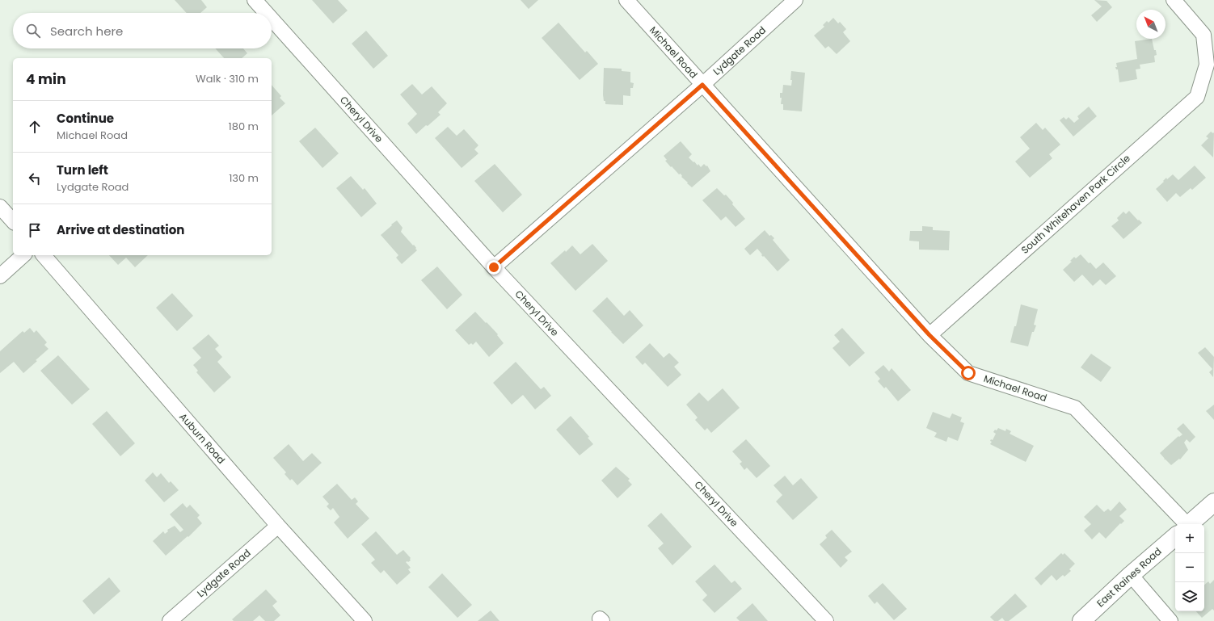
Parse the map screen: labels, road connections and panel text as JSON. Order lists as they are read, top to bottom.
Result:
{
  "streets": {
    "main road": ["East Raines Road"],
    "street": [
      "Lydgate Road",
      "Michael Road",
      "Cheryl Drive",
      "South Whitehaven Park Circle",
      "Auburn Road"
    ]
  },
  "crossings": [
    ["Lydgate Road", "Michael Road"],
    ["Lydgate Road", "Cheryl Drive"],
    ["Lydgate Road", "Auburn Road"],
    ["Michael Road", "South Whitehaven Park Circle"]
  ],
  "north": "top left",
  "page": {
    "search": "Search here",
    "heading": ["4 min", "Walk · 310 m"],
    "list": [
      ["Continue", "Michael Road", "180 m"],
      ["Turn left", "Lydgate Road", "130 m"],
      "Arrive at destination"
    ],
    "map_buttons": ["+", "−"]
  }
}
